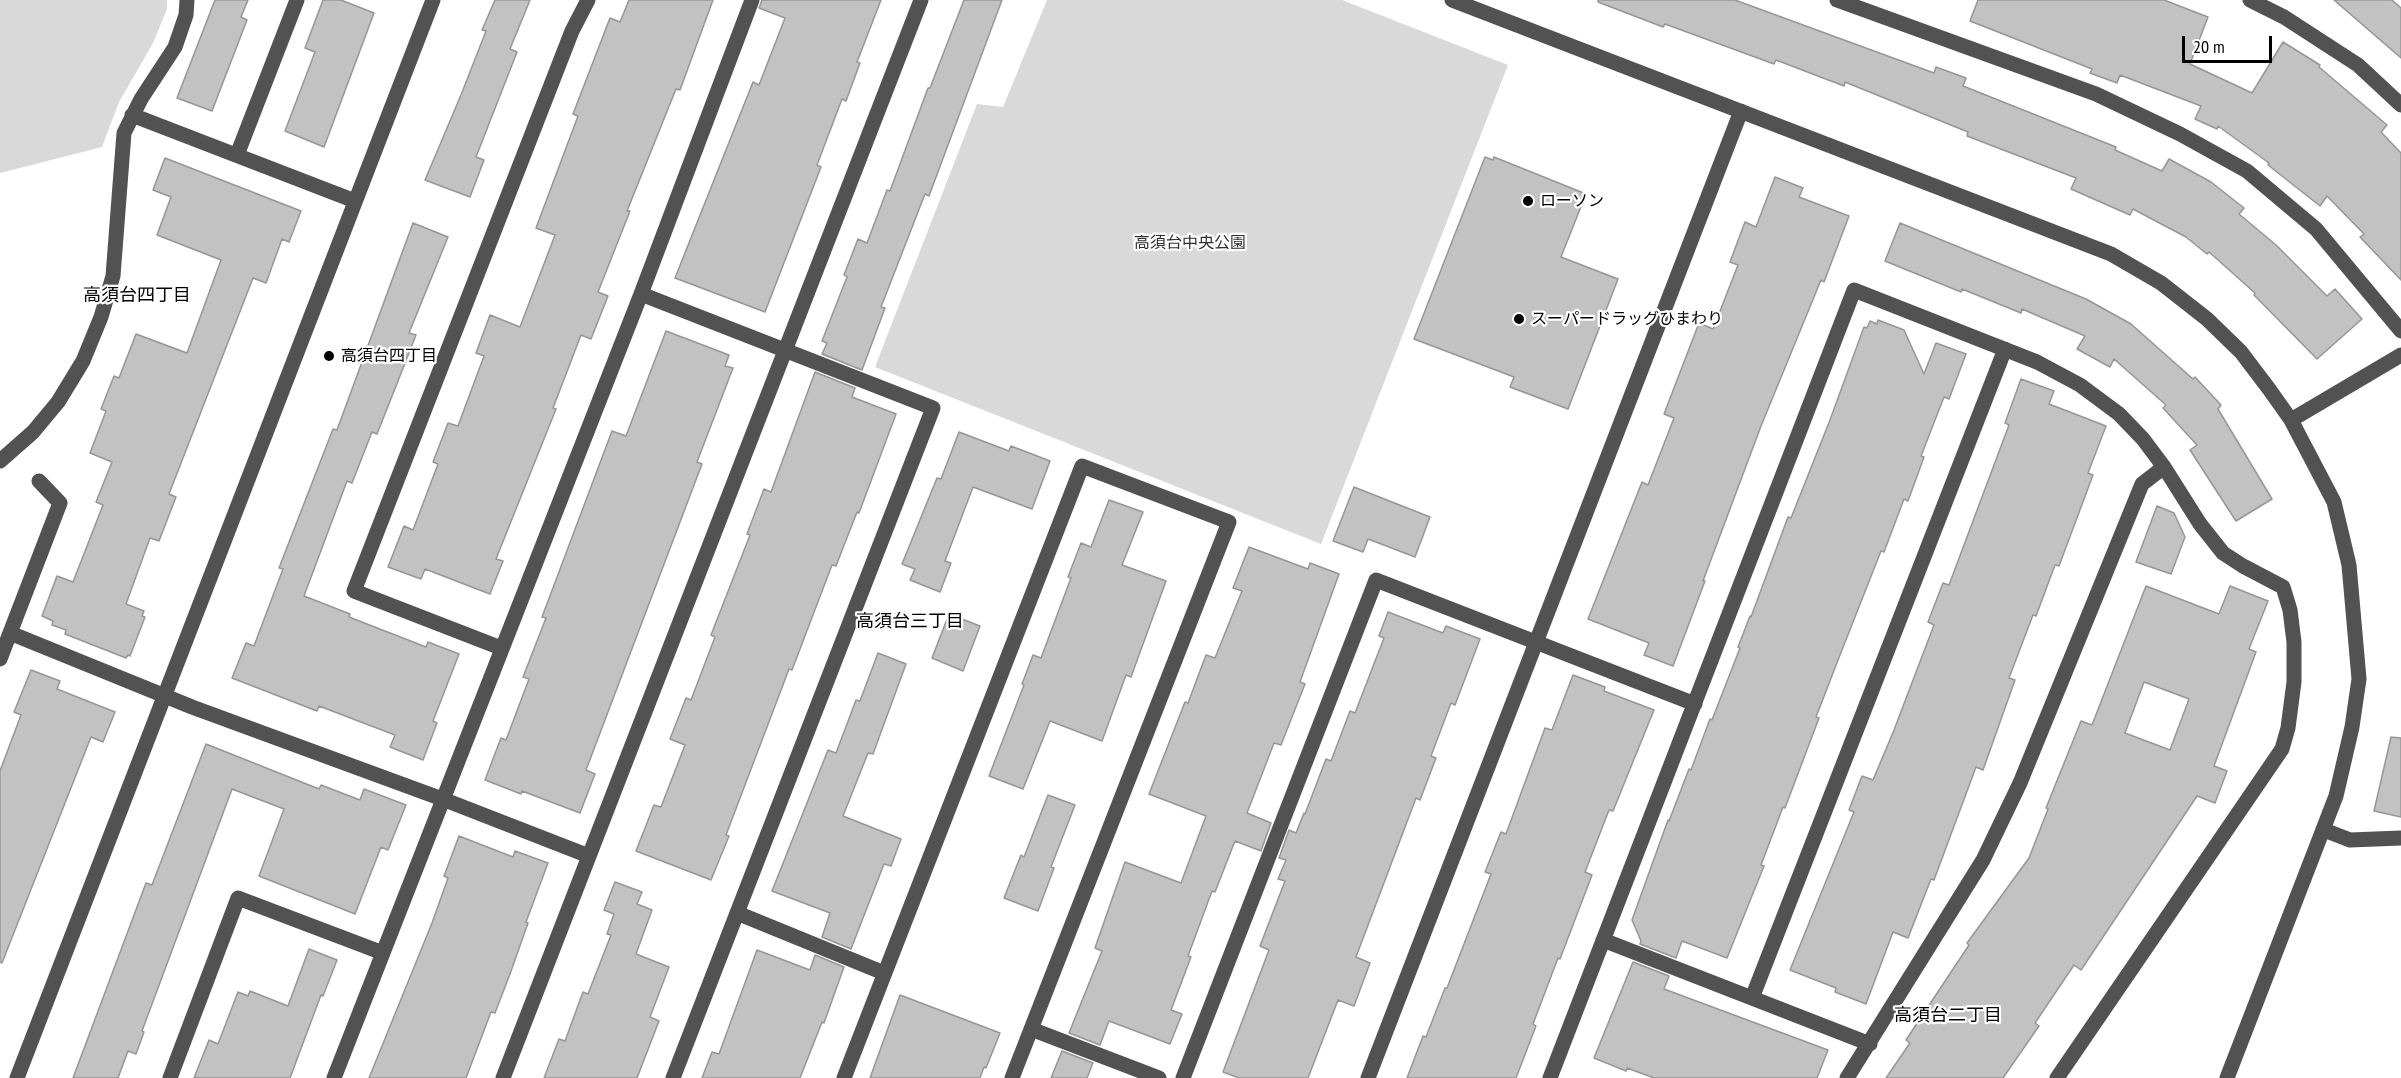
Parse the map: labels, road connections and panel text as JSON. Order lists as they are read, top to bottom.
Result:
{
  "districts": ["高須台四丁目", "高須台三丁目", "高須台二丁目"],
  "parks": ["高須台中央公園"],
  "places": ["ローソン", "スーパードラッグひまわり", "高須台四丁目"],
  "scale_bar": "20 m"
}
